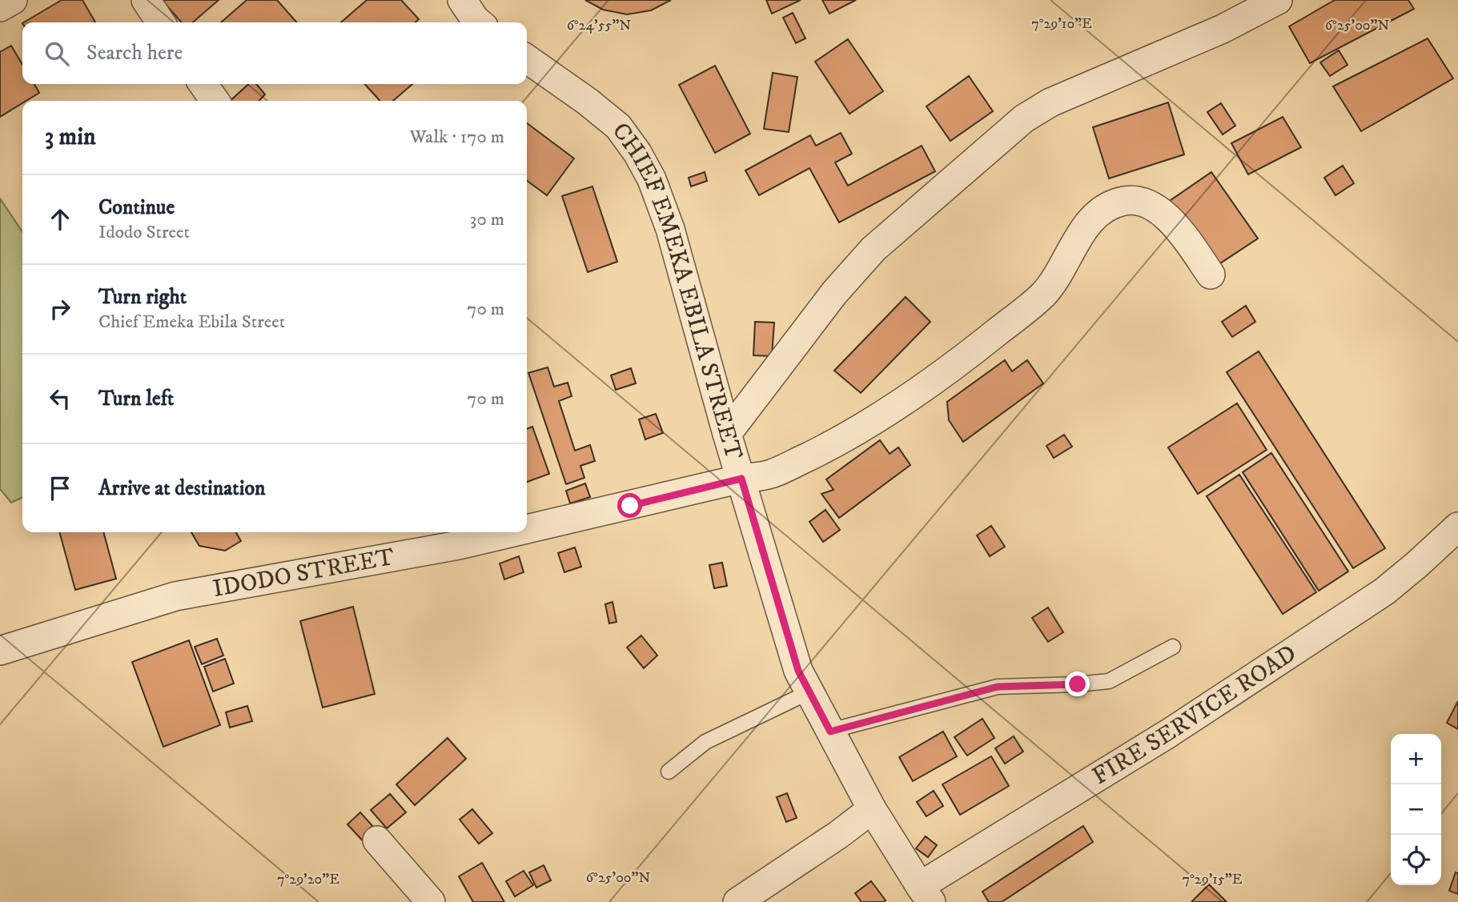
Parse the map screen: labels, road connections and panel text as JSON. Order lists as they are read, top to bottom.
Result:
{
  "streets": {
    "street": ["CHIEF EMEKA EBILA STREET", "IDODO STREET", "FIRE SERVICE ROAD"]
  },
  "crossings": [
    ["CHIEF EMEKA EBILA STREET", "IDODO STREET"],
    ["CHIEF EMEKA EBILA STREET", "FIRE SERVICE ROAD"]
  ],
  "page": {
    "search": "Search here",
    "heading": ["3 min", "Walk · 170 m"],
    "list": [
      ["Continue", "Idodo Street", "30 m"],
      ["Turn right", "Chief Emeka Ebila Street", "70 m"],
      ["Turn left", "70 m"],
      "Arrive at destination"
    ],
    "map_buttons": ["+", "−"]
  },
  "coordinates": [
    "7°29'10\"E",
    "6°24'55\"N",
    "6°25'00\"N",
    "7°29'20\"E",
    "7°29'15\"E"
  ]
}
